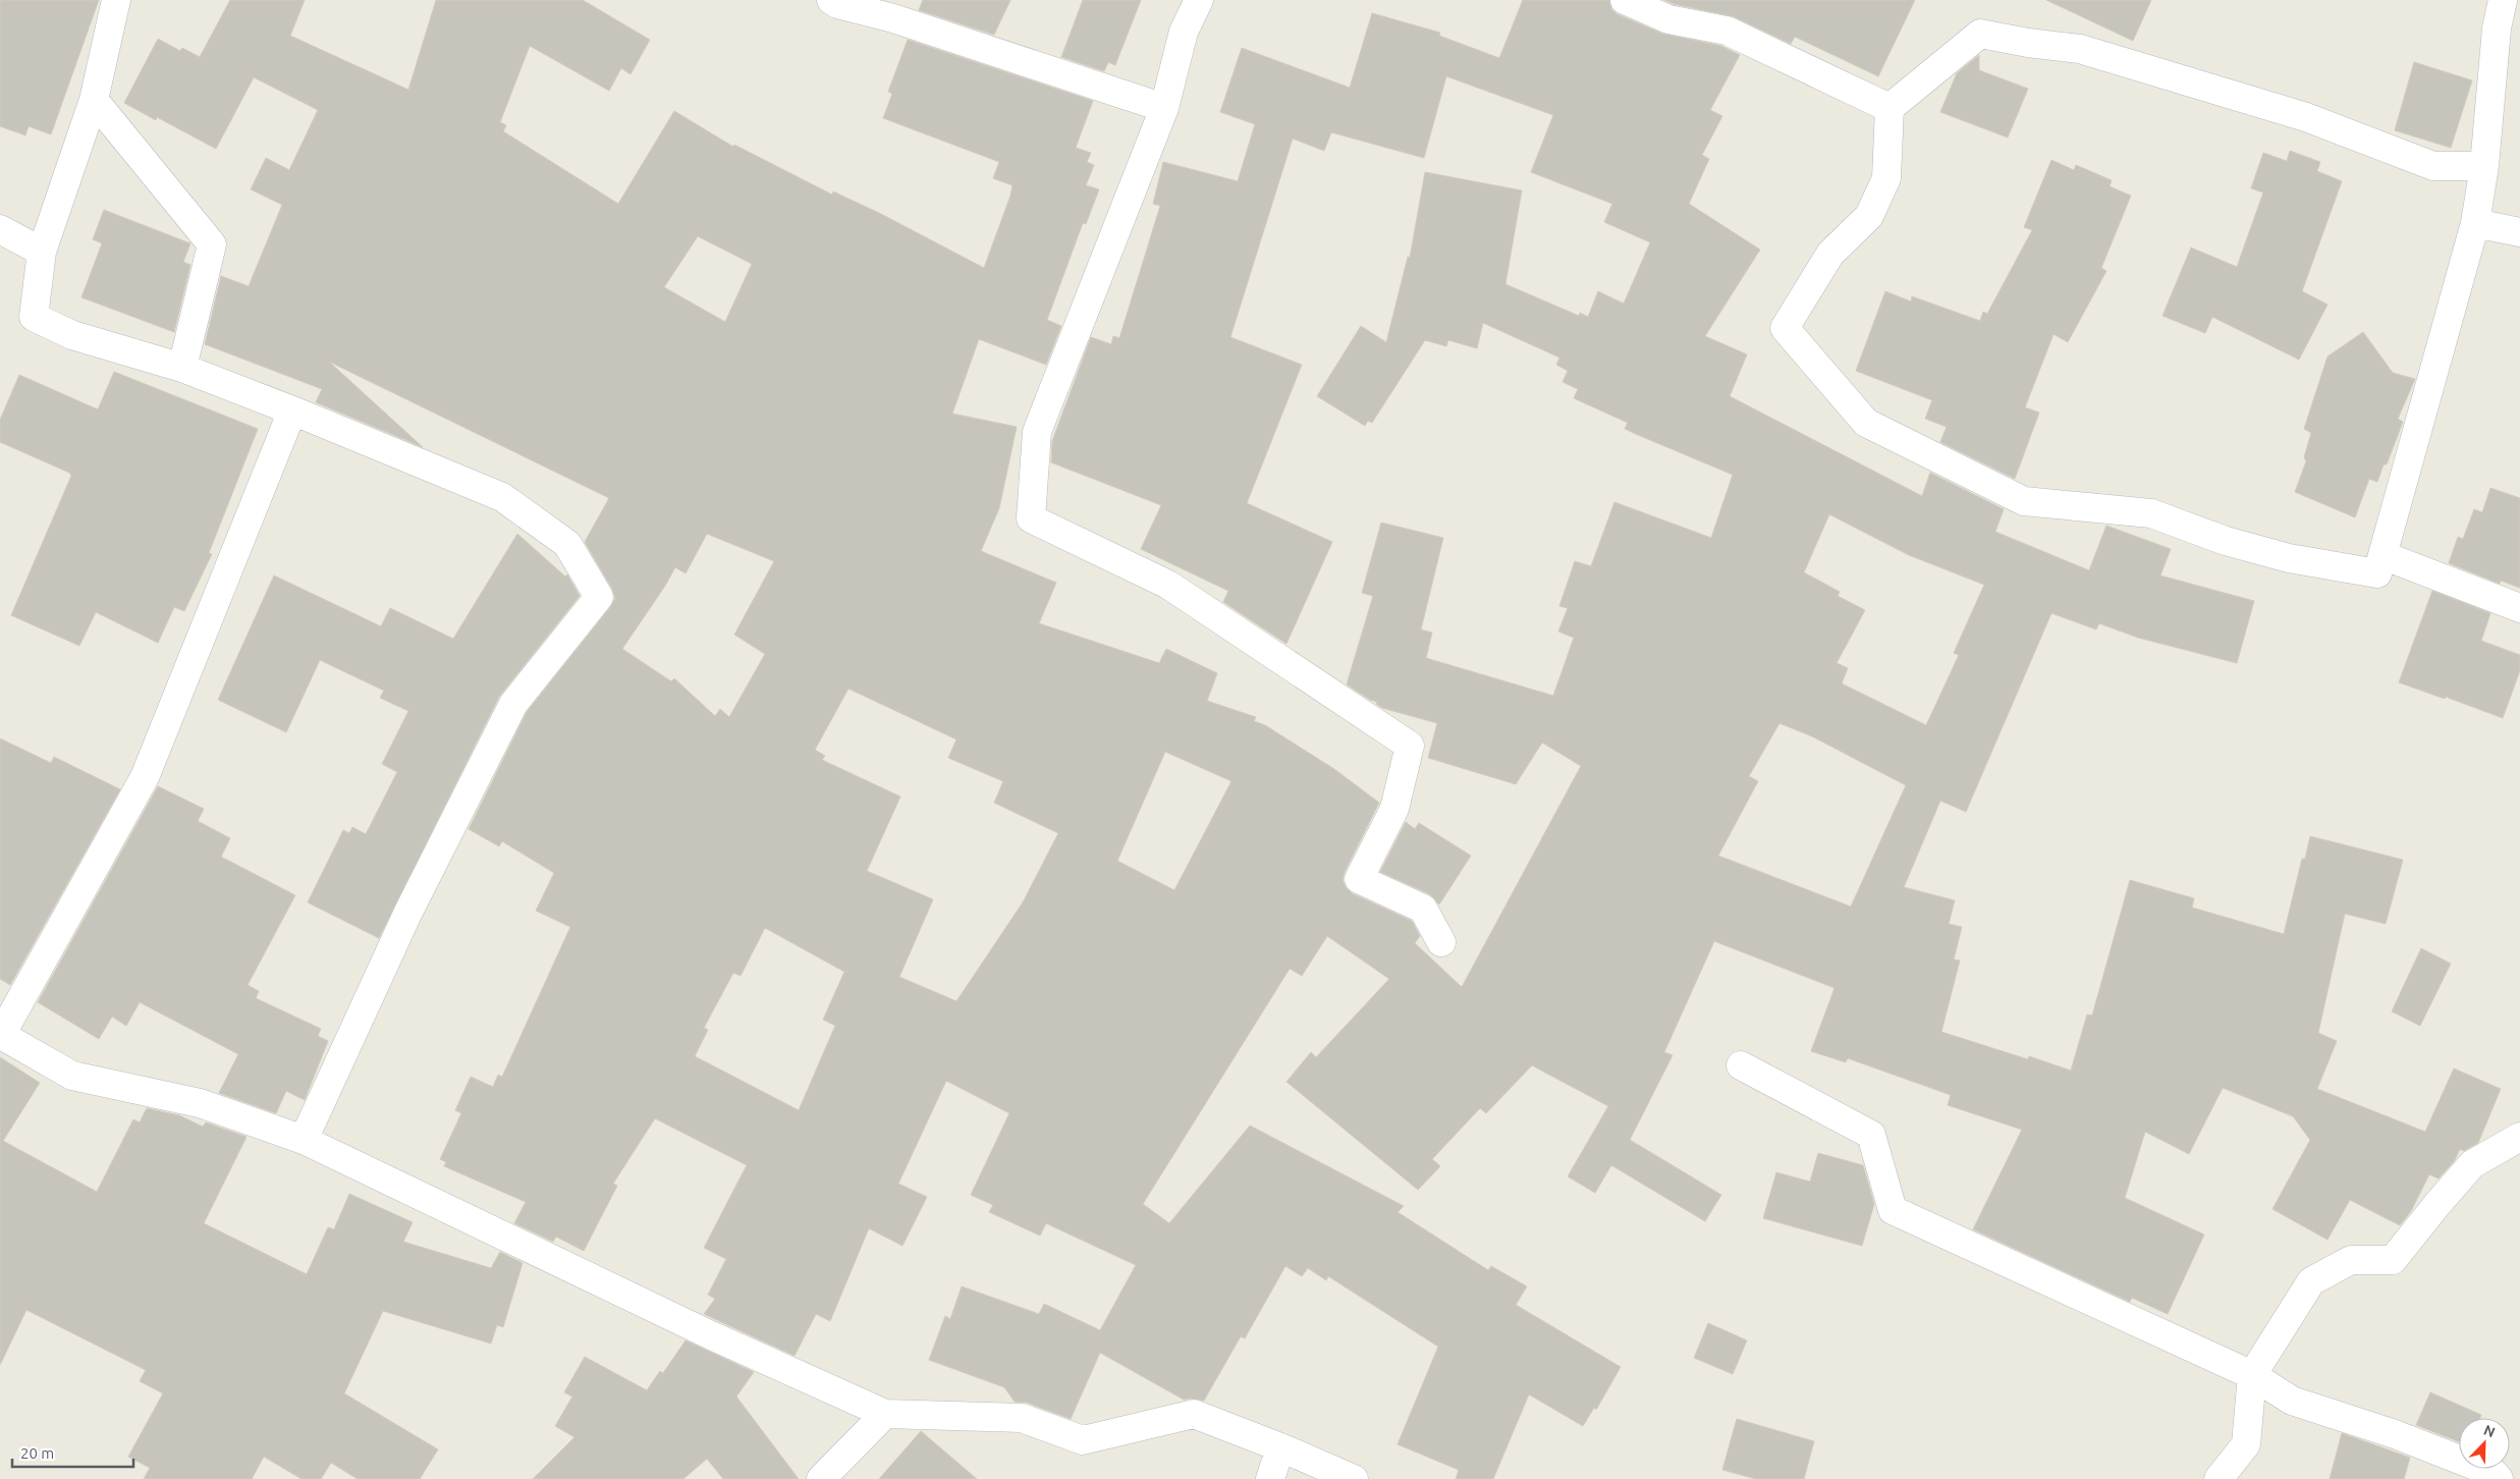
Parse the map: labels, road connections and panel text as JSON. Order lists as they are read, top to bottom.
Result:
{
  "scale_bar": "20 m",
  "north": "top right"
}
